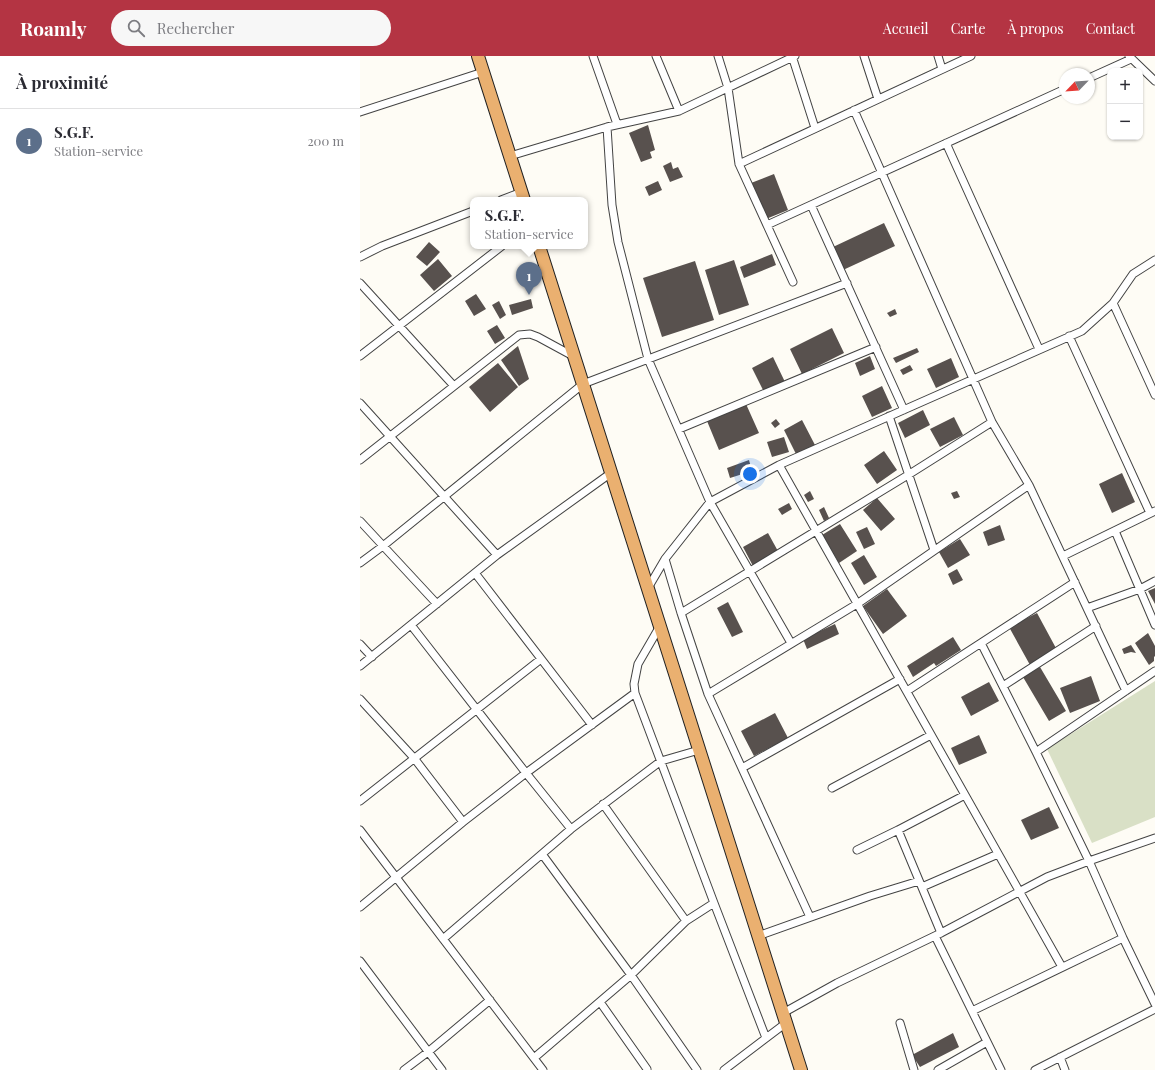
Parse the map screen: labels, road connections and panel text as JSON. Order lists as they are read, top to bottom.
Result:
{
  "north": "bottom left",
  "page": {
    "header": "Roamly",
    "search": "Rechercher",
    "nav": [
      "Accueil",
      "Carte",
      "À propos",
      "Contact"
    ],
    "heading": "À proximité",
    "map_buttons": ["+", "−"],
    "list": [
      {
        "mark": "1",
        "name": "S.G.F.",
        "note": "Station-service",
        "value": "200 m"
      }
    ],
    "popup": ["S.G.F.", "Station-service"],
    "pins": "1"
  }
}
